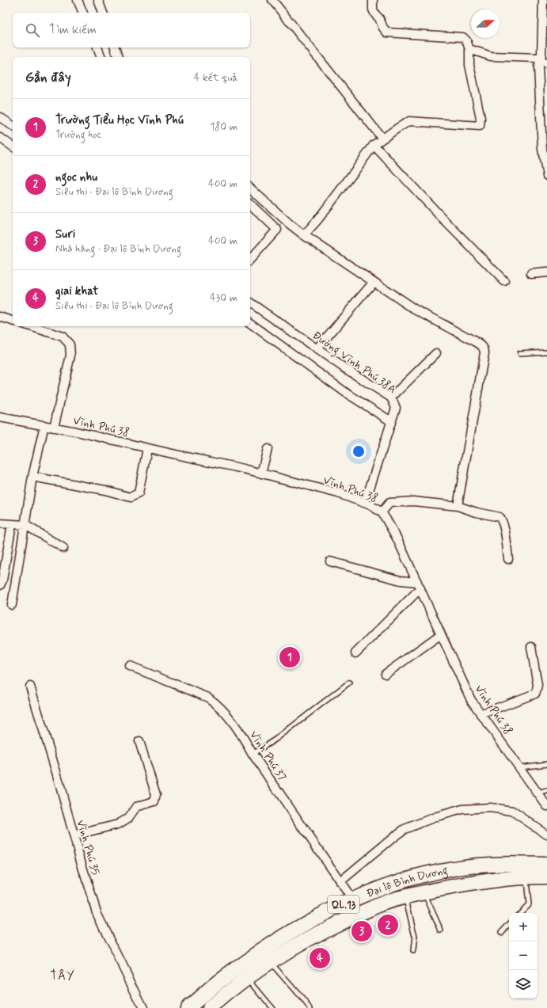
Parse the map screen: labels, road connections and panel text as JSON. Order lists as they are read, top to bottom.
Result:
{
  "streets": {
    "highway": ["Đại lộ Bình Dương", "QL.13"],
    "street": [
      "Đường Vĩnh Phú 38A",
      "Vĩnh Phú 38",
      "Vĩnh Phú 37",
      "Vĩnh Phú 35"
    ]
  },
  "crossings": [
    ["Đường Vĩnh Phú 38A", "Vĩnh Phú 38"],
    ["Vĩnh Phú 37", "Đại lộ Bình Dương"]
  ],
  "districts": ["TÂY"],
  "north": "right",
  "page": {
    "search": "Tìm kiếm",
    "heading": ["Gần đây", "4 kết quả"],
    "list": [
      {
        "mark": "1",
        "name": "Trường Tiểu Học Vĩnh Phú",
        "note": "Trường học",
        "value": "180 m"
      },
      {
        "mark": "2",
        "name": "ngoc nhu",
        "note": "Siêu thị · Đại lộ Bình Dương",
        "value": "400 m"
      },
      {
        "mark": "3",
        "name": "Suri",
        "note": "Nhà hàng · Đại lộ Bình Dương",
        "value": "400 m"
      },
      {
        "mark": "4",
        "name": "giai khat",
        "note": "Siêu thị · Đại lộ Bình Dương",
        "value": "430 m"
      }
    ],
    "pins": [
      "1",
      "2",
      "3",
      "4"
    ],
    "map_buttons": ["+", "−"]
  }
}
